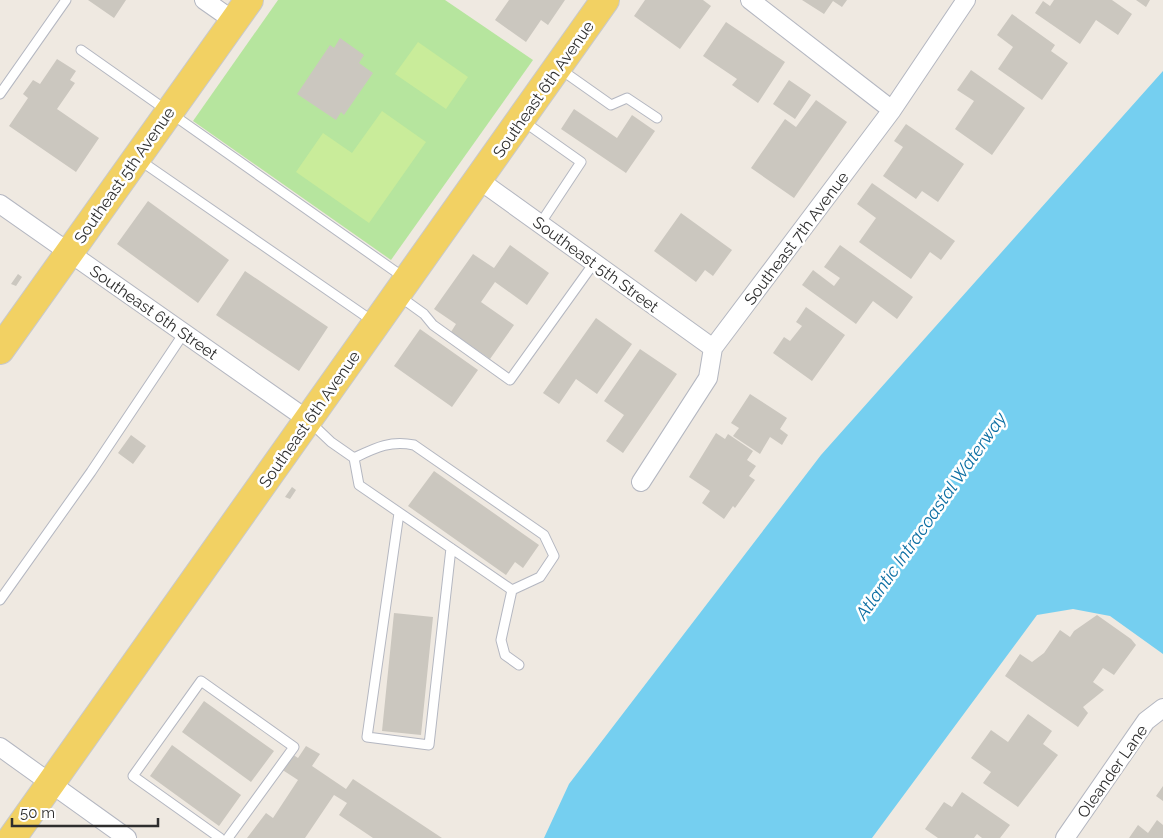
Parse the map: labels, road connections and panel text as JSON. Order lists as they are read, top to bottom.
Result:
{
  "streets": {
    "main road": ["Southeast 6th Avenue", "Southeast 5th Avenue"],
    "street": [
      "Southeast 7th Avenue",
      "Southeast 5th Street",
      "Southeast 6th Street",
      "Oleander Lane"
    ]
  },
  "crossings": [
    ["Southeast 6th Avenue", "Southeast 5th Street"],
    ["Southeast 6th Avenue", "Southeast 6th Street"],
    ["Southeast 5th Avenue", "Southeast 6th Street"],
    ["Southeast 7th Avenue", "Southeast 5th Street"]
  ],
  "water": ["Atlantic Intracoastal Waterway"],
  "scale_bar": "50 m"
}
